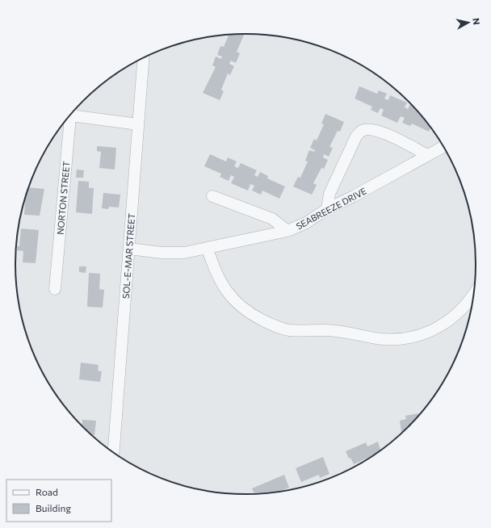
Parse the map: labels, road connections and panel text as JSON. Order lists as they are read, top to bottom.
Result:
{
  "streets": {
    "street": ["NORTON STREET", "SEABREEZE DRIVE", "SOL-E-MAR STREET"]
  },
  "crossings": [
    ["SEABREEZE DRIVE", "SOL-E-MAR STREET"]
  ],
  "legend": ["Road", "Building"],
  "north": "right"
}
